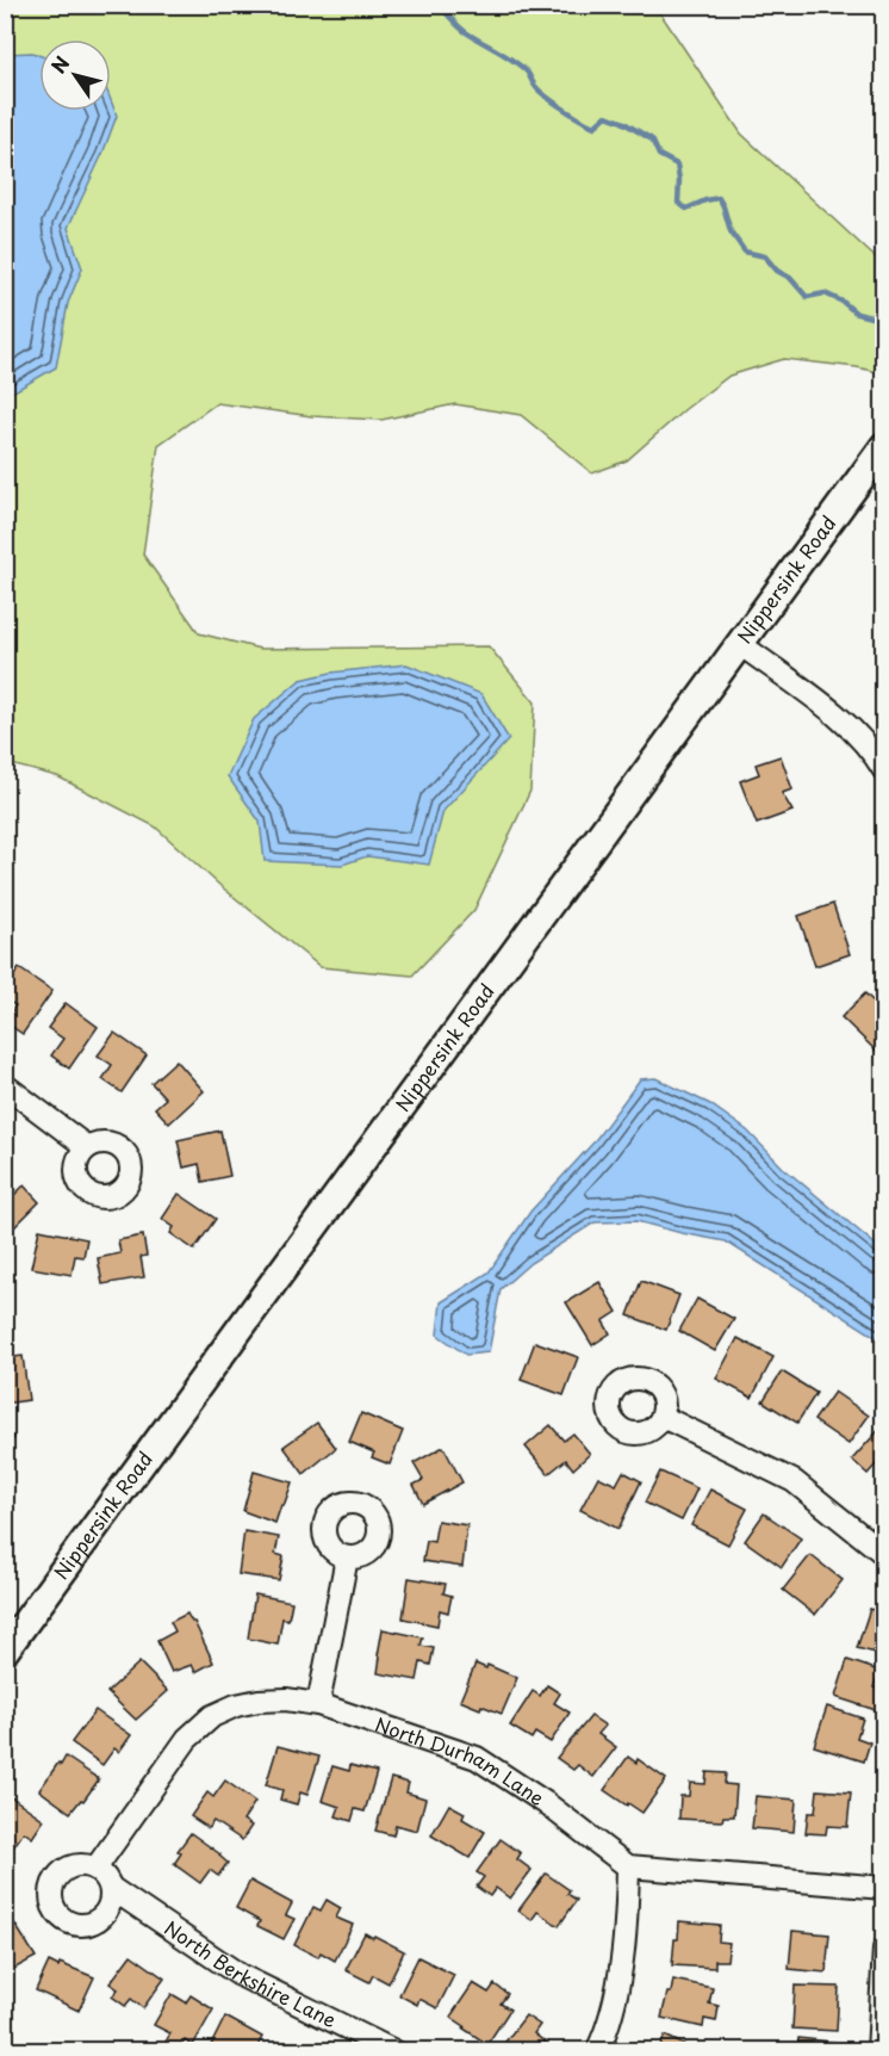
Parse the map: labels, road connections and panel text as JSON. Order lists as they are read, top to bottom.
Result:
{
  "streets": {
    "street": ["Nippersink Road", "North Durham Lane", "North Berkshire Lane"]
  },
  "crossings": [
    ["North Durham Lane", "North Berkshire Lane"]
  ],
  "north": "top left"
}
